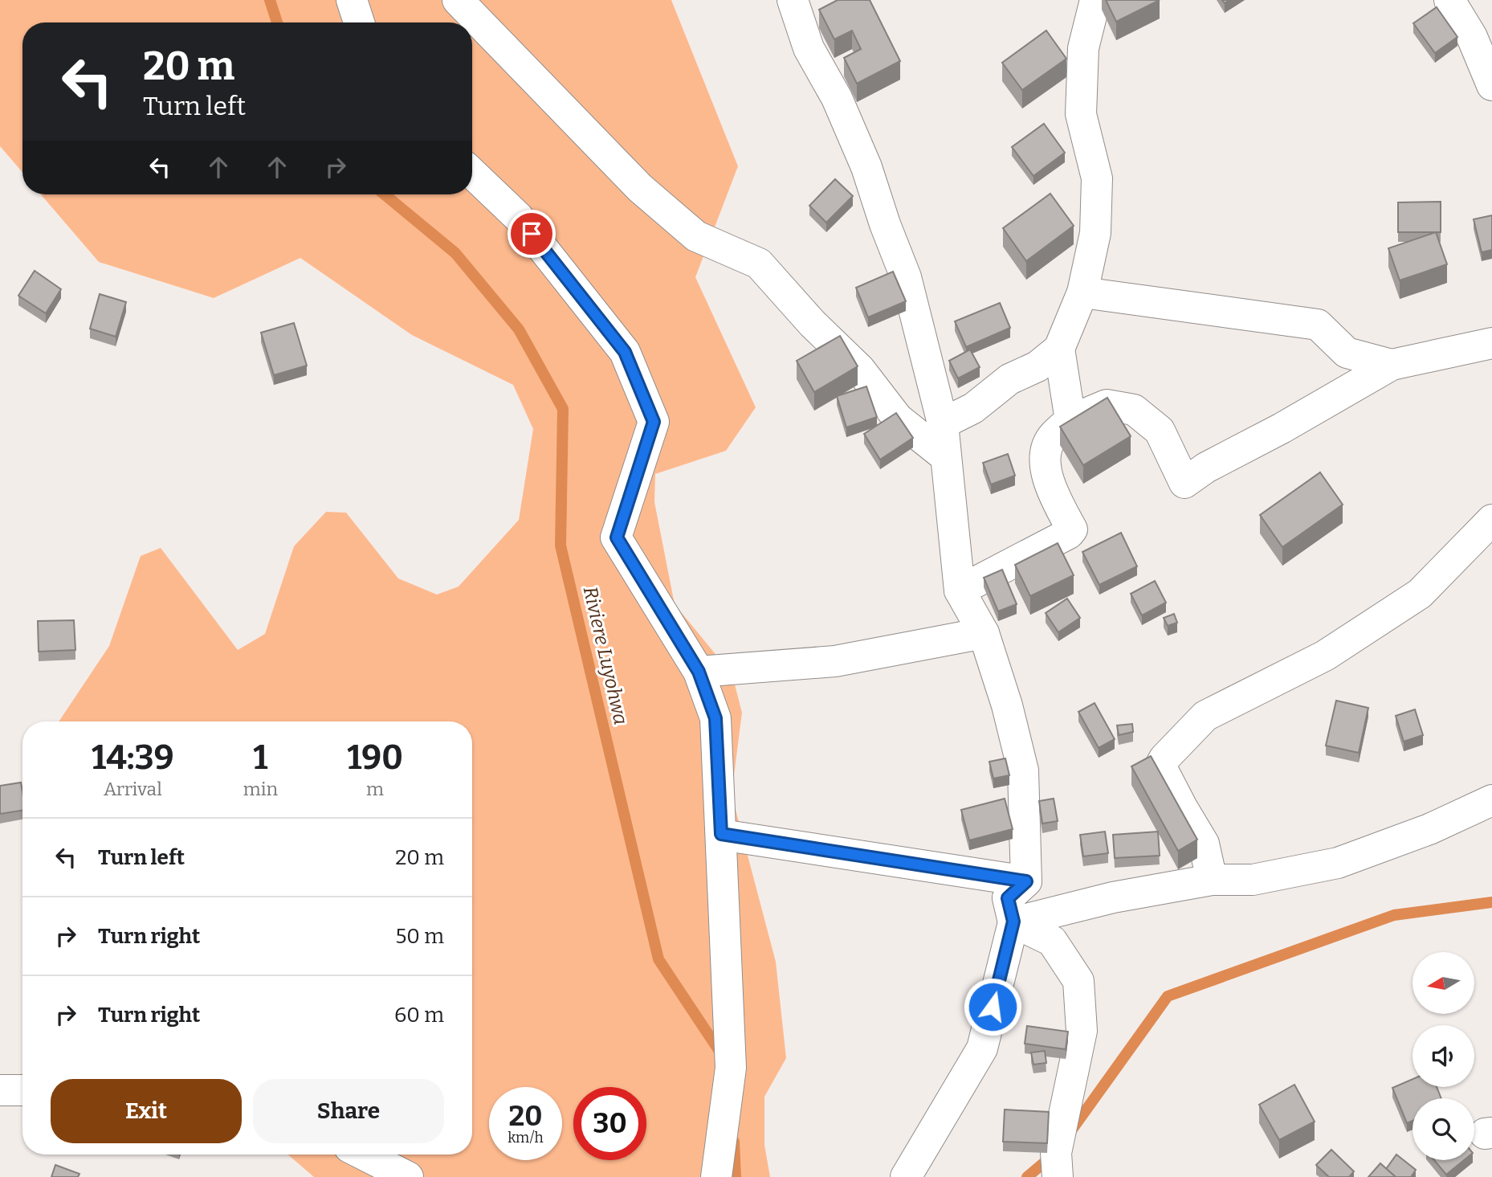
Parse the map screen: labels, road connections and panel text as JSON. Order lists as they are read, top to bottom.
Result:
{
  "water": ["Riviere Luyohwa"],
  "north": "left",
  "page": {
    "turn": ["20 m", "Turn left"],
    "eta": [
      "14:39",
      "Arrival",
      "1",
      "min",
      "190",
      "m"
    ],
    "list": [
      {
        "name": "Turn left",
        "value": "20 m"
      },
      {
        "name": "Turn right",
        "value": "50 m"
      },
      {
        "name": "Turn right",
        "value": "60 m"
      }
    ],
    "buttons": ["Exit", "Share"],
    "speed": "20 km/h",
    "limit": "30"
  }
}
